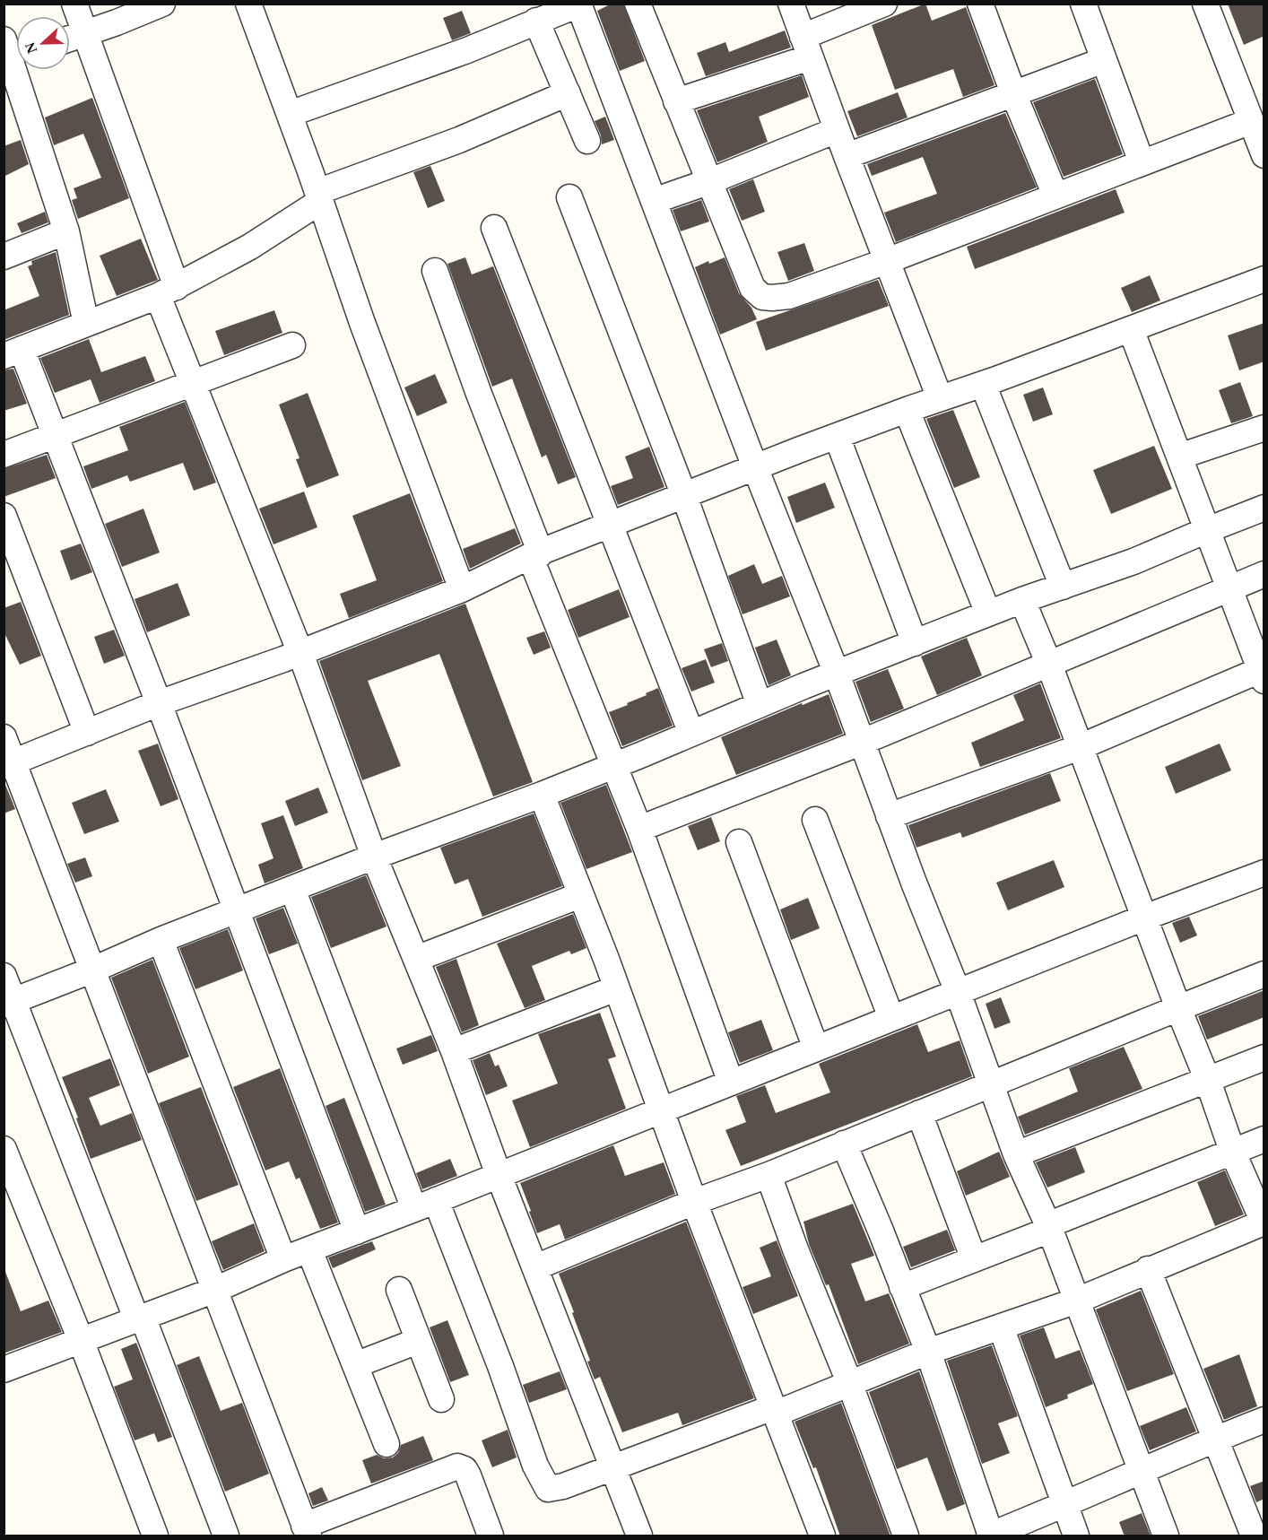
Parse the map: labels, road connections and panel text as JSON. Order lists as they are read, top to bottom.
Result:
{
  "north": "left"
}
